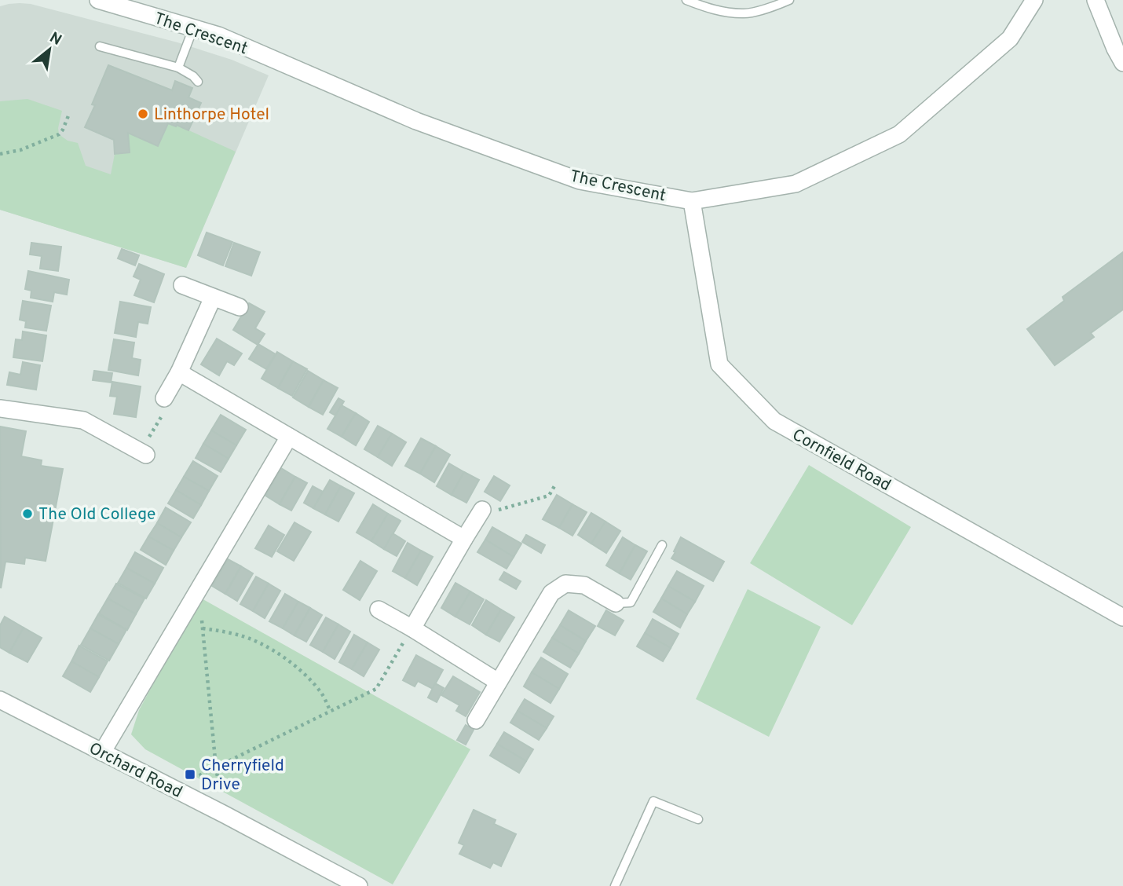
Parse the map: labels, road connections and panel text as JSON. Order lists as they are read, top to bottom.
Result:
{
  "streets": {
    "street": ["The Crescent", "Cornfield Road", "Orchard Road"]
  },
  "crossings": [
    ["The Crescent", "Cornfield Road"]
  ],
  "places": {
    "other": ["Linthorpe Hotel", "The Old College"],
    "transit": ["Cherryfield Drive"]
  },
  "north": "top right"
}
